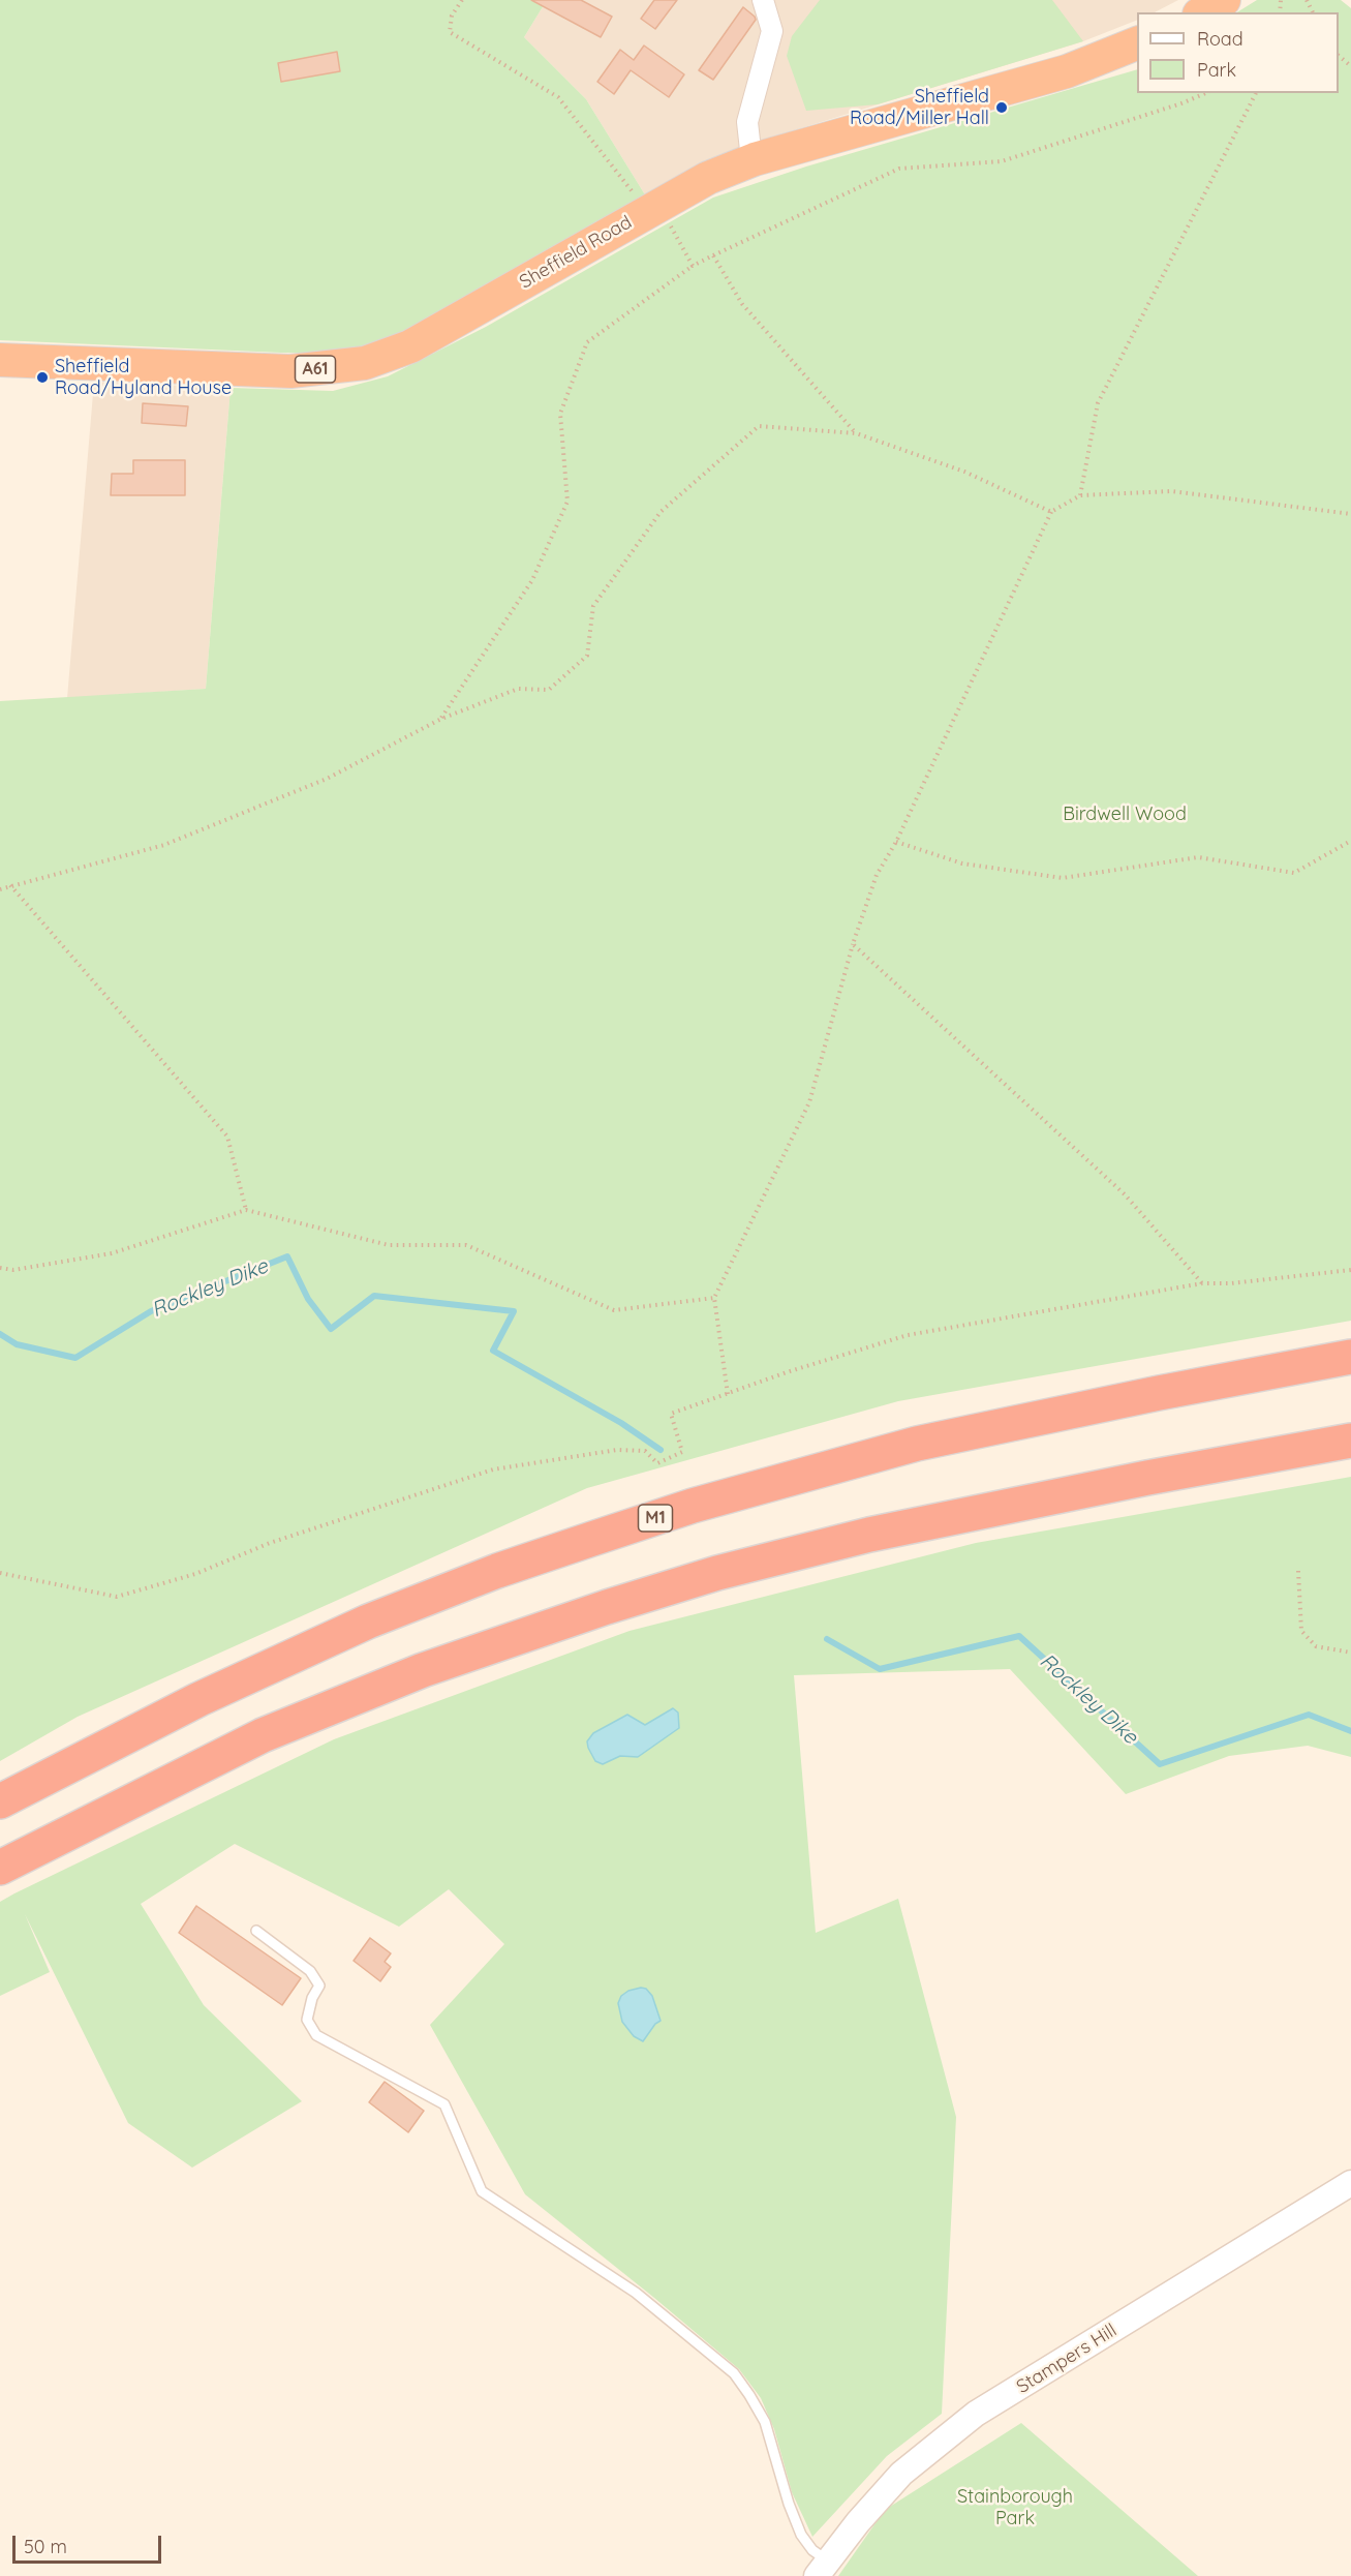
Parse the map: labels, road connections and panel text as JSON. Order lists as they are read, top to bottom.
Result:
{
  "streets": {
    "highway": ["Sheffield Road", "A61", "M1"],
    "street": ["Stampers Hill"]
  },
  "water": ["Rockley Dike"],
  "parks": ["Birdwell Wood", "Stainborough Park"],
  "places": ["Sheffield Road/Miller Hall", "Sheffield Road/Hyland House"],
  "legend": ["Road", "Park"],
  "scale_bar": "50 m"
}
